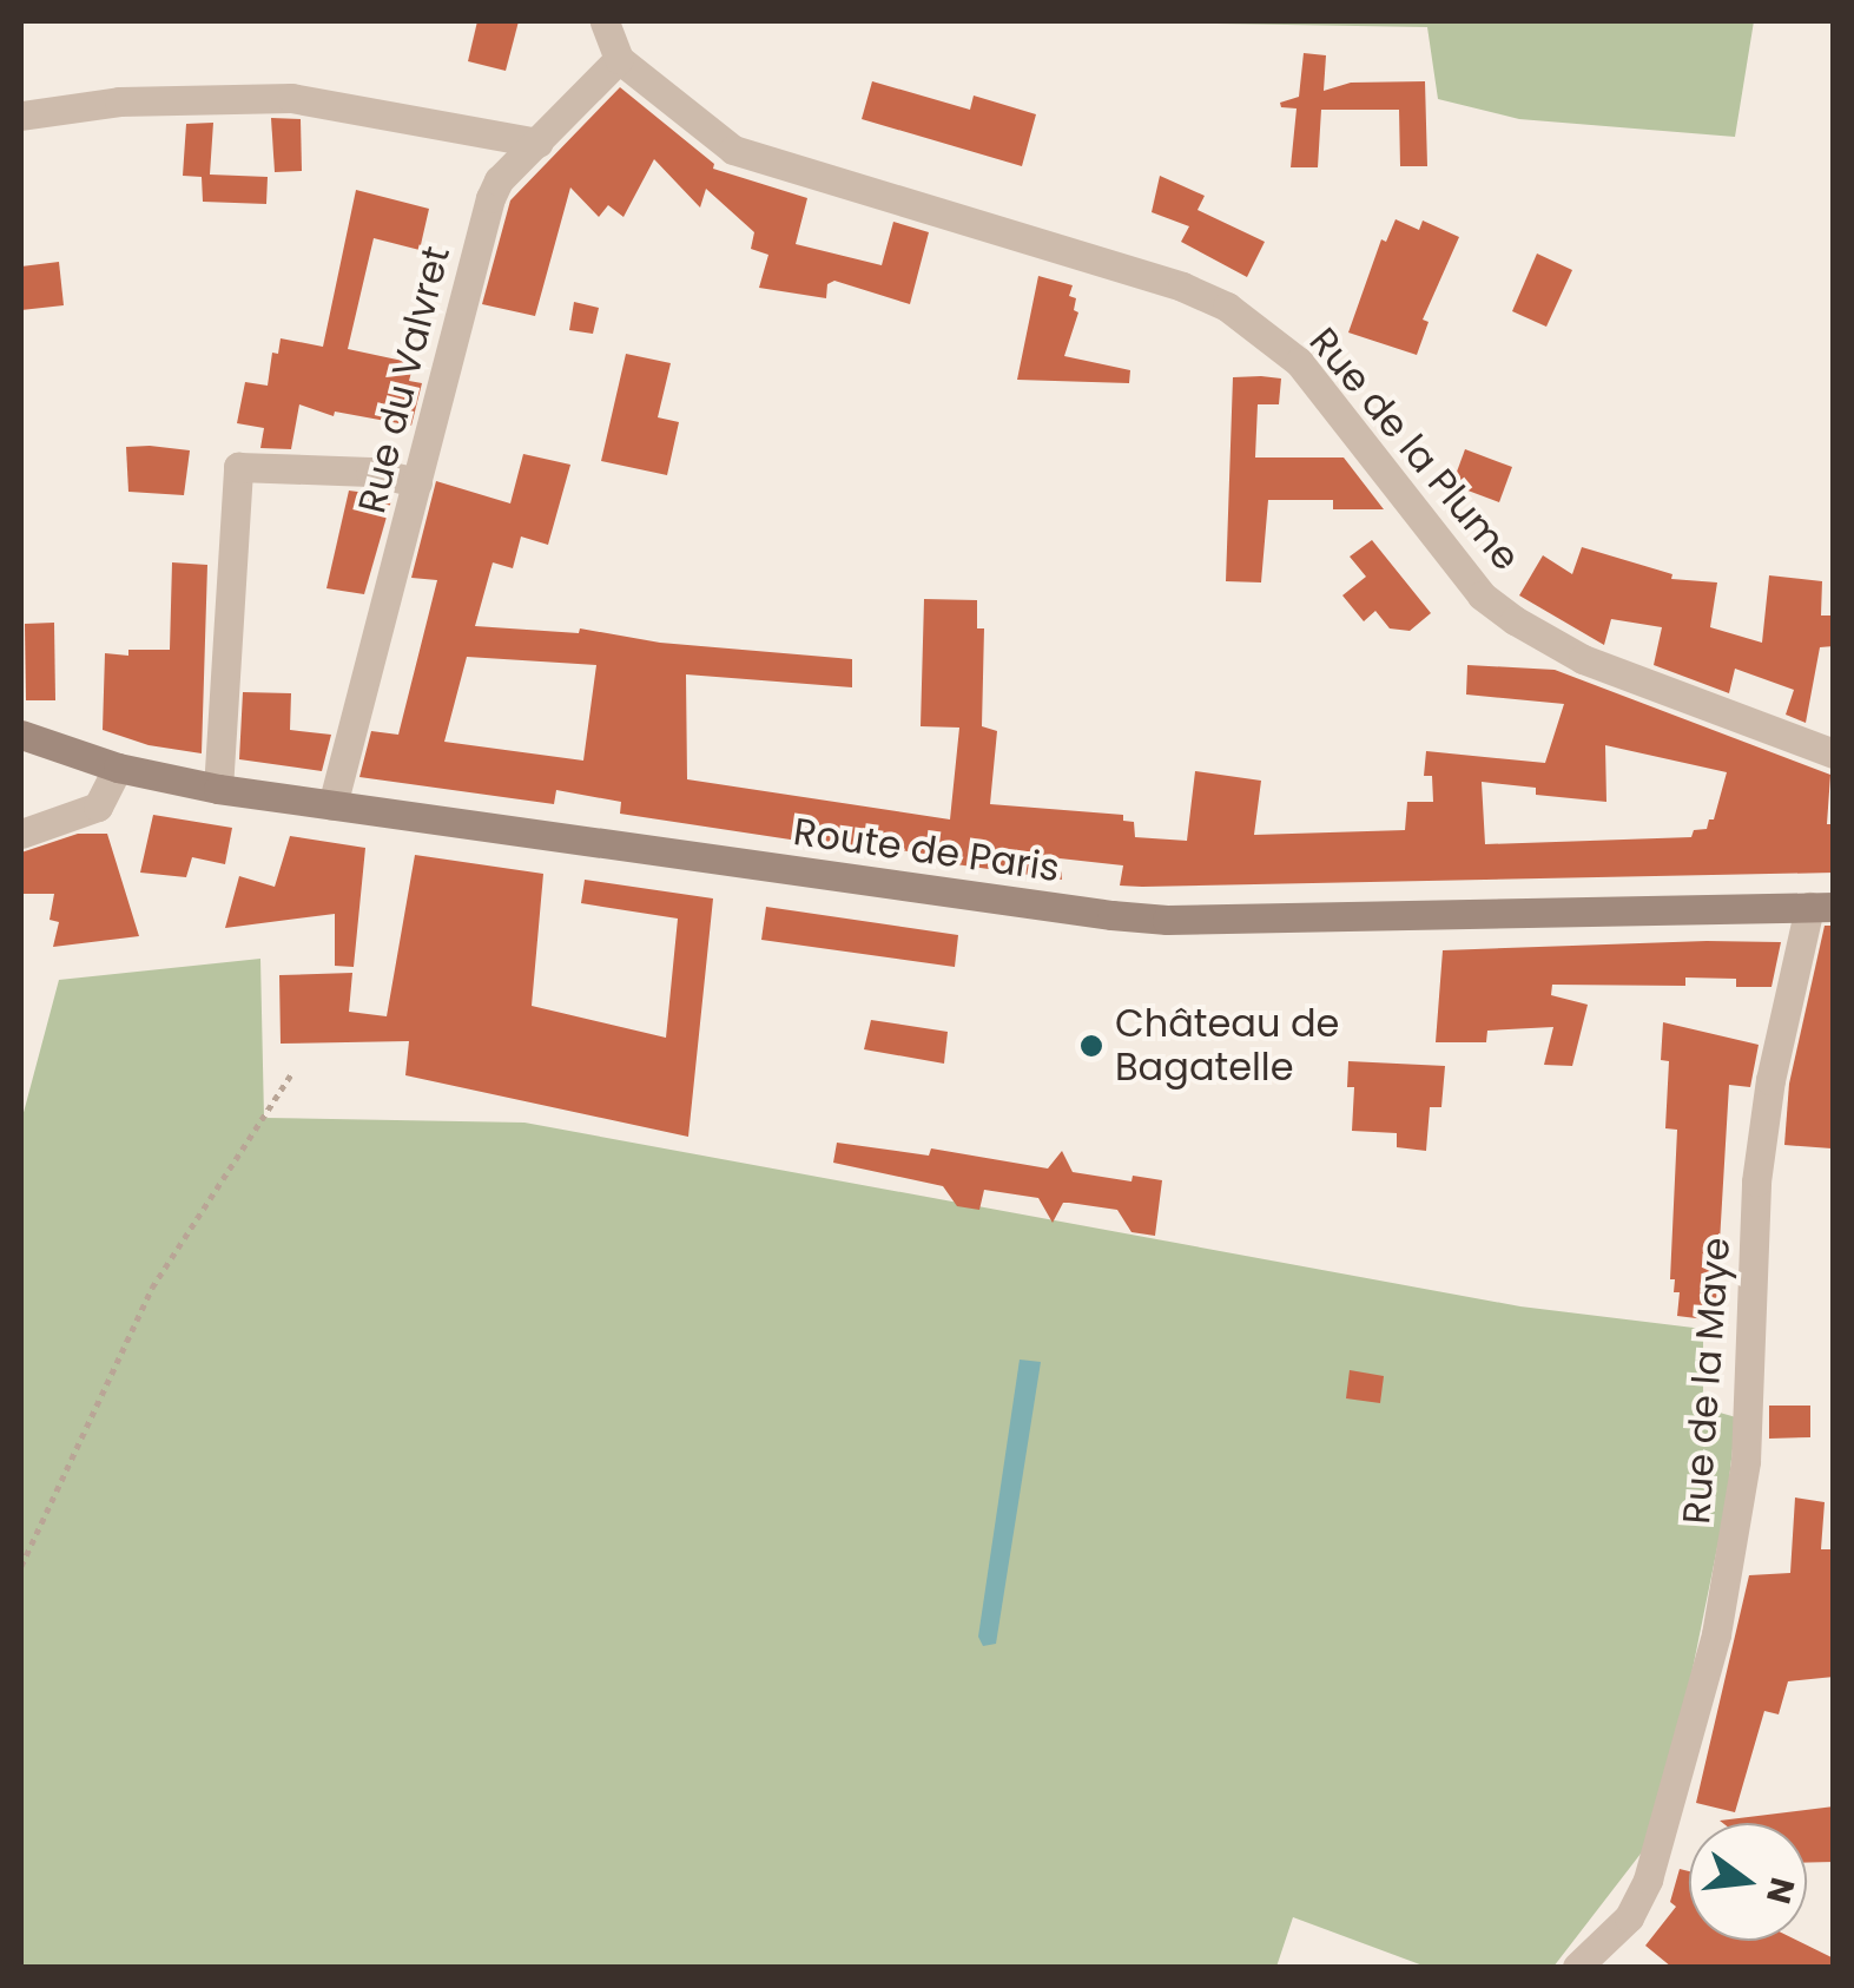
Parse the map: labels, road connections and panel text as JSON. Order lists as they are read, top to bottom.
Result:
{
  "streets": {
    "main road": ["Route de Paris"],
    "street": ["Rue du Valvret", "Rue de la Plume", "Rue de la Maye"]
  },
  "crossings": [
    ["Rue du Valvret", "Rue de la Plume"],
    ["Rue du Valvret", "Route de Paris"],
    ["Route de Paris", "Rue de la Maye"]
  ],
  "places": ["Château de Bagatelle"],
  "north": "right"
}
